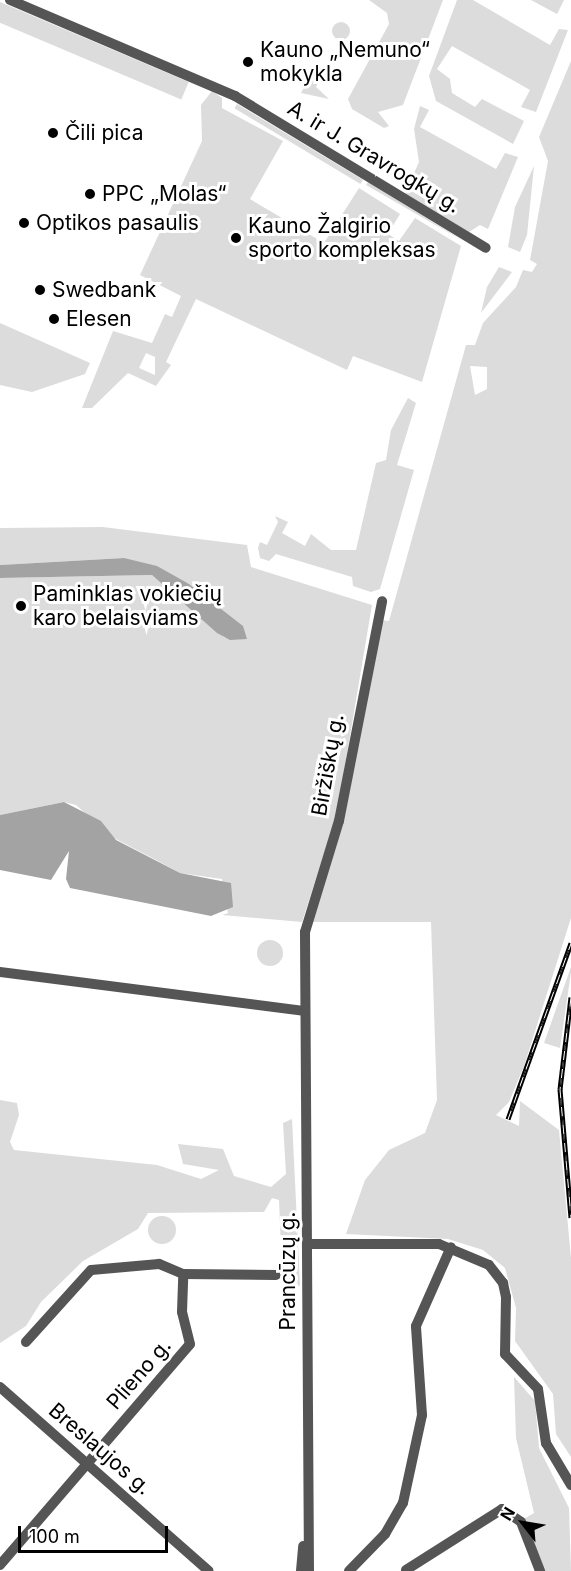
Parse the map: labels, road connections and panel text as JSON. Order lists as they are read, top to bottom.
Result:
{
  "streets": {
    "street": [
      "A. ir J. Gravrogkų g.",
      "Biržiškų g.",
      "Prancūzų g.",
      "Plieno g.",
      "Breslaujos g."
    ]
  },
  "crossings": [
    ["Biržiškų g.", "Prancūzų g."],
    ["Plieno g.", "Breslaujos g."]
  ],
  "places": [
    "Kauno „Nemuno“ mokykla",
    "Čili pica",
    "PPC „Molas“",
    "Optikos pasaulis",
    "Kauno Žalgirio sporto kompleksas",
    "Swedbank",
    "Elesen",
    "Paminklas vokiečių karo belaisviams"
  ],
  "scale_bar": "100 m",
  "north": "top left"
}
